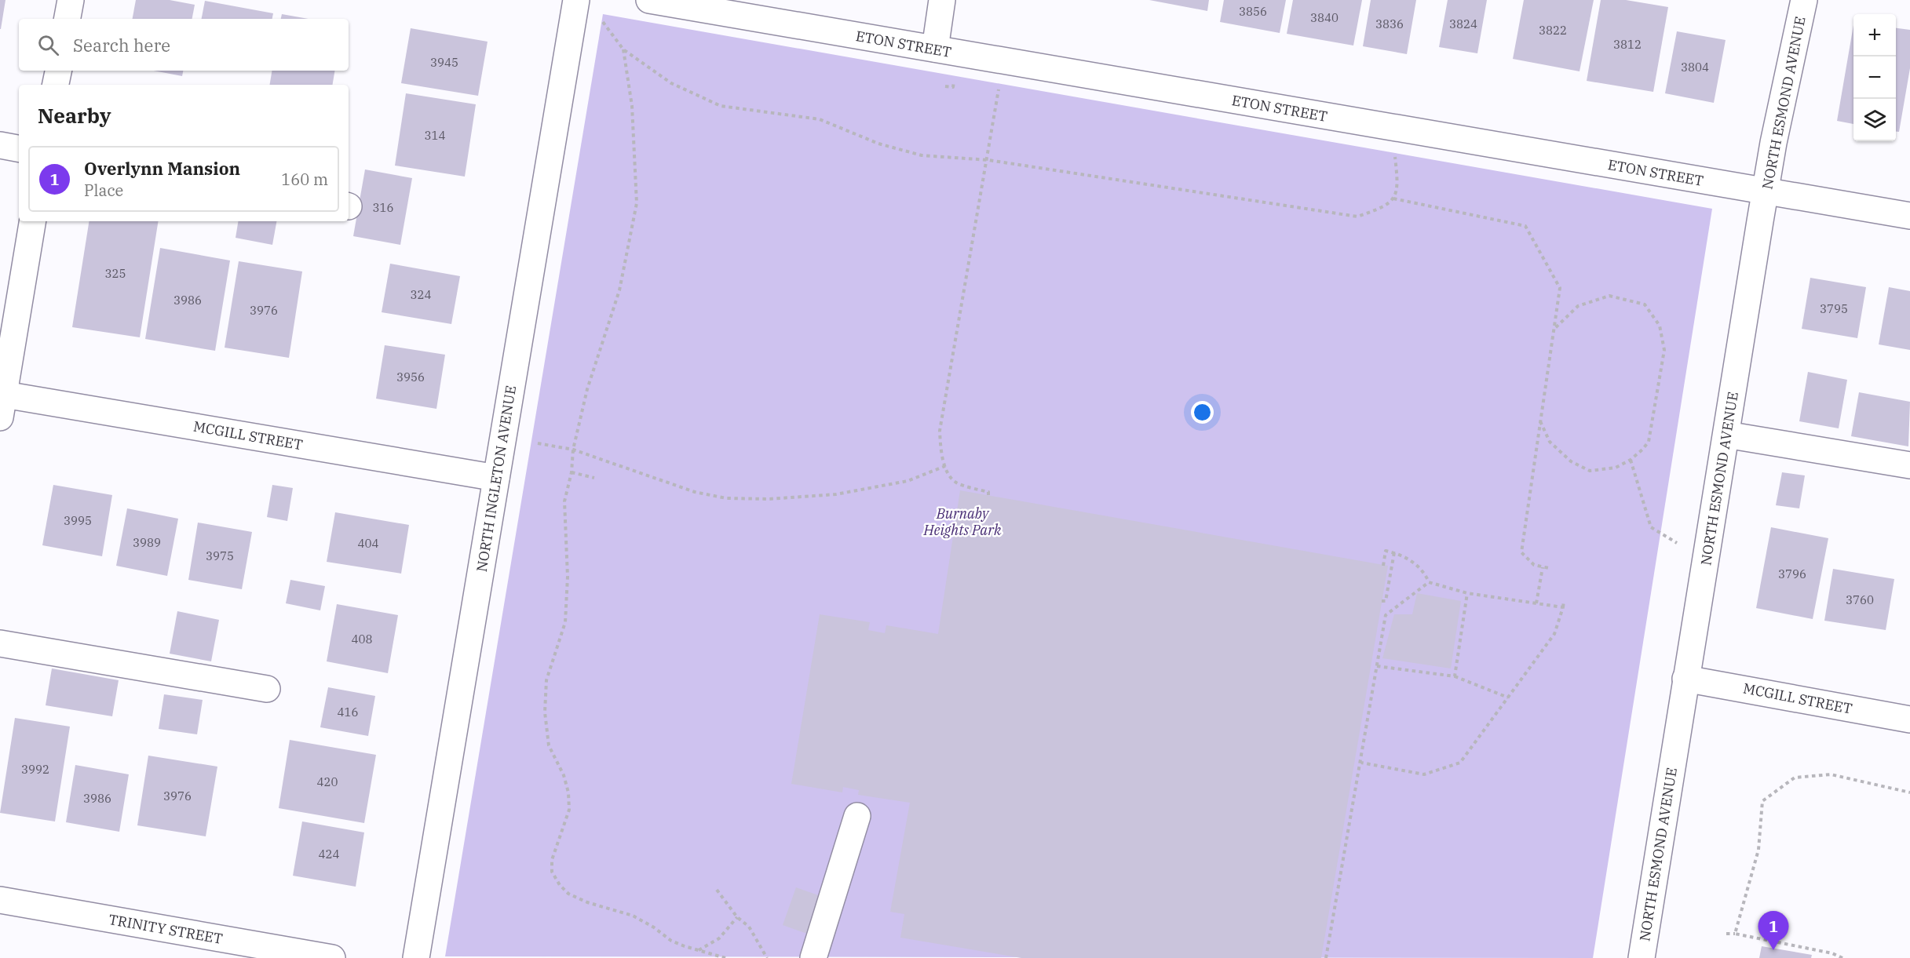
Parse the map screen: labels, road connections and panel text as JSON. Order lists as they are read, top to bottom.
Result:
{
  "streets": {
    "street": [
      "ETON STREET",
      "NORTH ESMOND AVENUE",
      "MCGILL STREET",
      "NORTH INGLETON AVENUE",
      "TRINITY STREET"
    ]
  },
  "crossings": [
    ["ETON STREET", "NORTH ESMOND AVENUE"],
    ["NORTH ESMOND AVENUE", "MCGILL STREET"],
    ["MCGILL STREET", "NORTH INGLETON AVENUE"]
  ],
  "parks": ["Burnaby Heights Park"],
  "house_numbers": [
    "3856",
    "3840",
    "3836",
    "3824",
    "3822",
    "3812",
    "3945",
    "3804",
    "314",
    "316",
    "325",
    "324",
    "3986",
    "3795",
    "3976",
    "3956",
    "3995",
    "3989",
    "404",
    "3975",
    "3796",
    "3760",
    "408",
    "416",
    "3992",
    "420",
    "3976",
    "3986",
    "424"
  ],
  "page": {
    "map_buttons": ["+", "−"],
    "search": "Search here",
    "heading": "Nearby",
    "list": [
      {
        "mark": "1",
        "name": "Overlynn Mansion",
        "note": "Place",
        "value": "160 m"
      }
    ],
    "pins": "1"
  }
}
